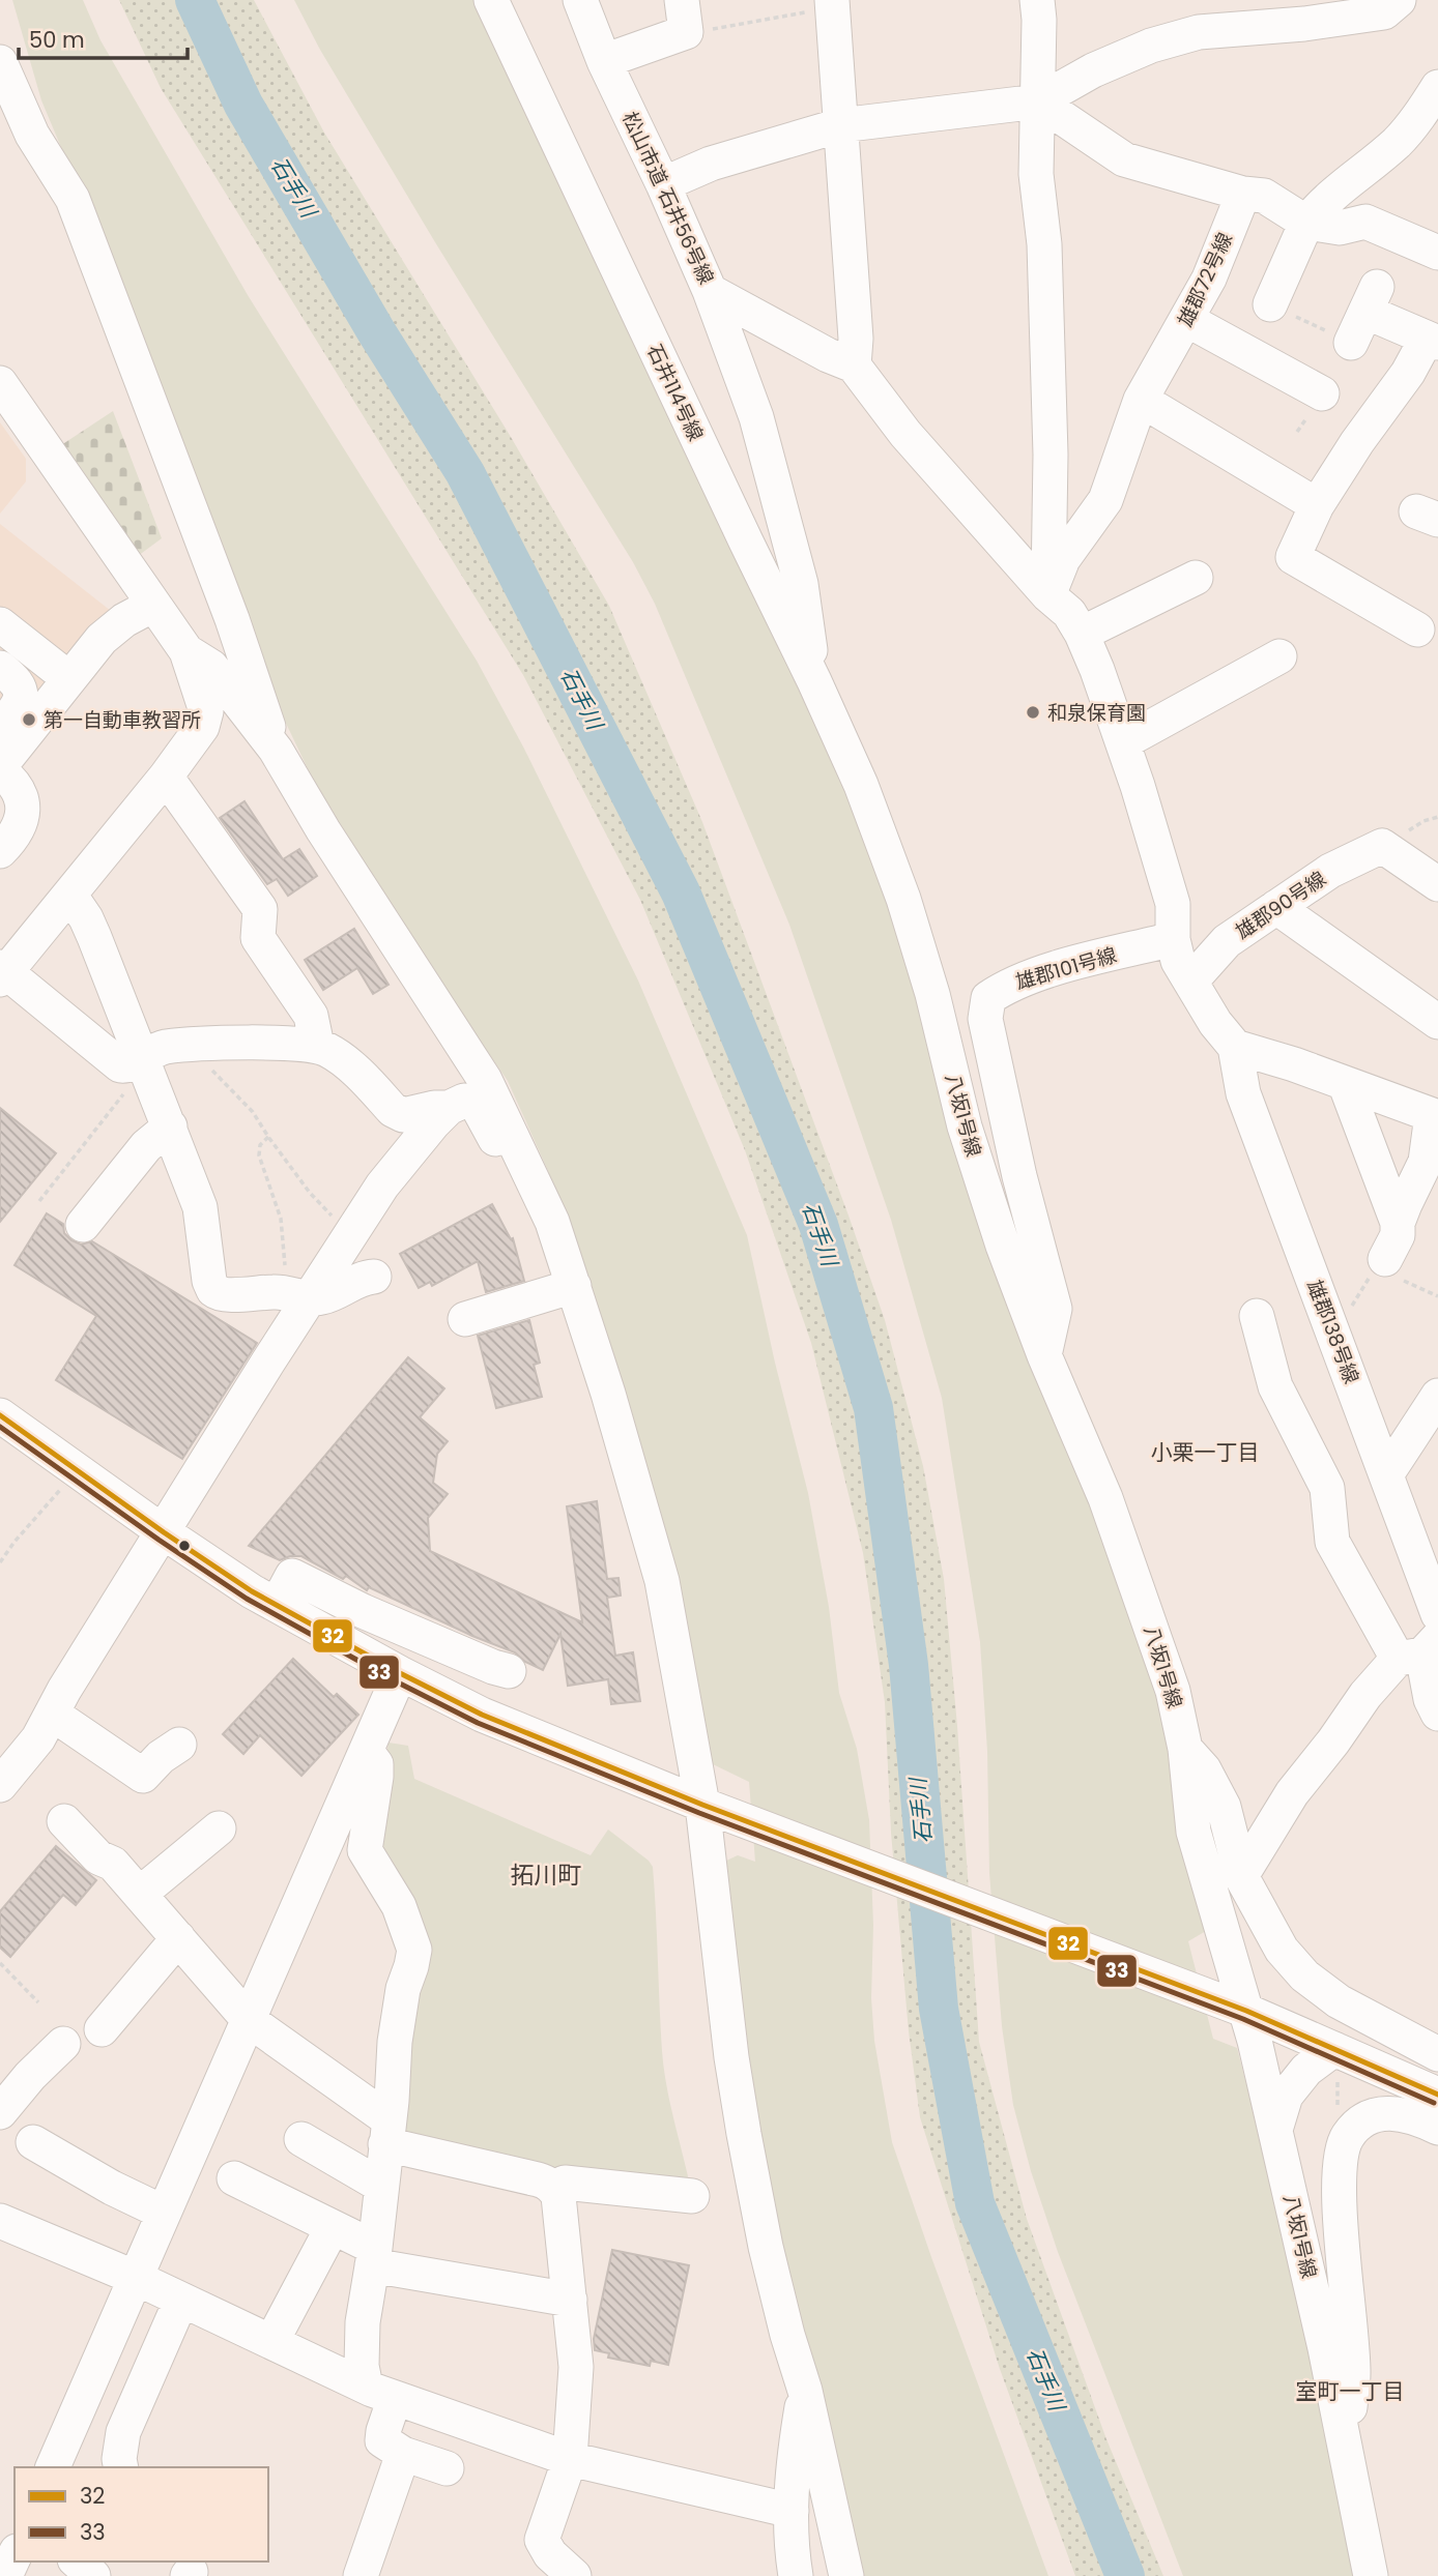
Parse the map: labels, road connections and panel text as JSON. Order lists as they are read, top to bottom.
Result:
{
  "streets": {
    "street": [
      "松山市道 石井56号線",
      "雄郡72号線",
      "石井114号線",
      "雄郡90号線",
      "雄郡101号線",
      "八坂1号線",
      "雄郡138号線"
    ]
  },
  "crossings": [
    ["松山市道 石井56号線", "雄郡72号線"],
    ["松山市道 石井56号線", "雄郡101号線"],
    ["石井114号線", "八坂1号線"],
    ["雄郡101号線", "八坂1号線"]
  ],
  "districts": ["小栗一丁目", "拓川町", "室町一丁目"],
  "water": ["石手川"],
  "places": ["和泉保育園", "第一自動車教習所"],
  "lines": ["transit line 32", "transit line 33"],
  "legend": ["32", "33"],
  "scale_bar": "50 m"
}
